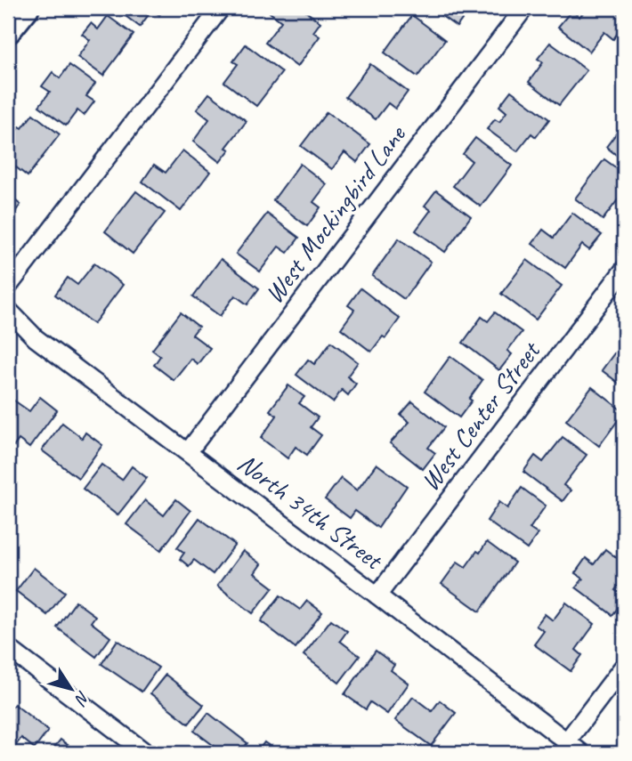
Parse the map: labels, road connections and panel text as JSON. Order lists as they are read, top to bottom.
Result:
{
  "streets": {
    "street": ["West Mockingbird Lane", "West Center Street", "North 34th Street"]
  },
  "crossings": [
    ["West Mockingbird Lane", "North 34th Street"],
    ["West Center Street", "North 34th Street"]
  ],
  "north": "bottom right"
}
